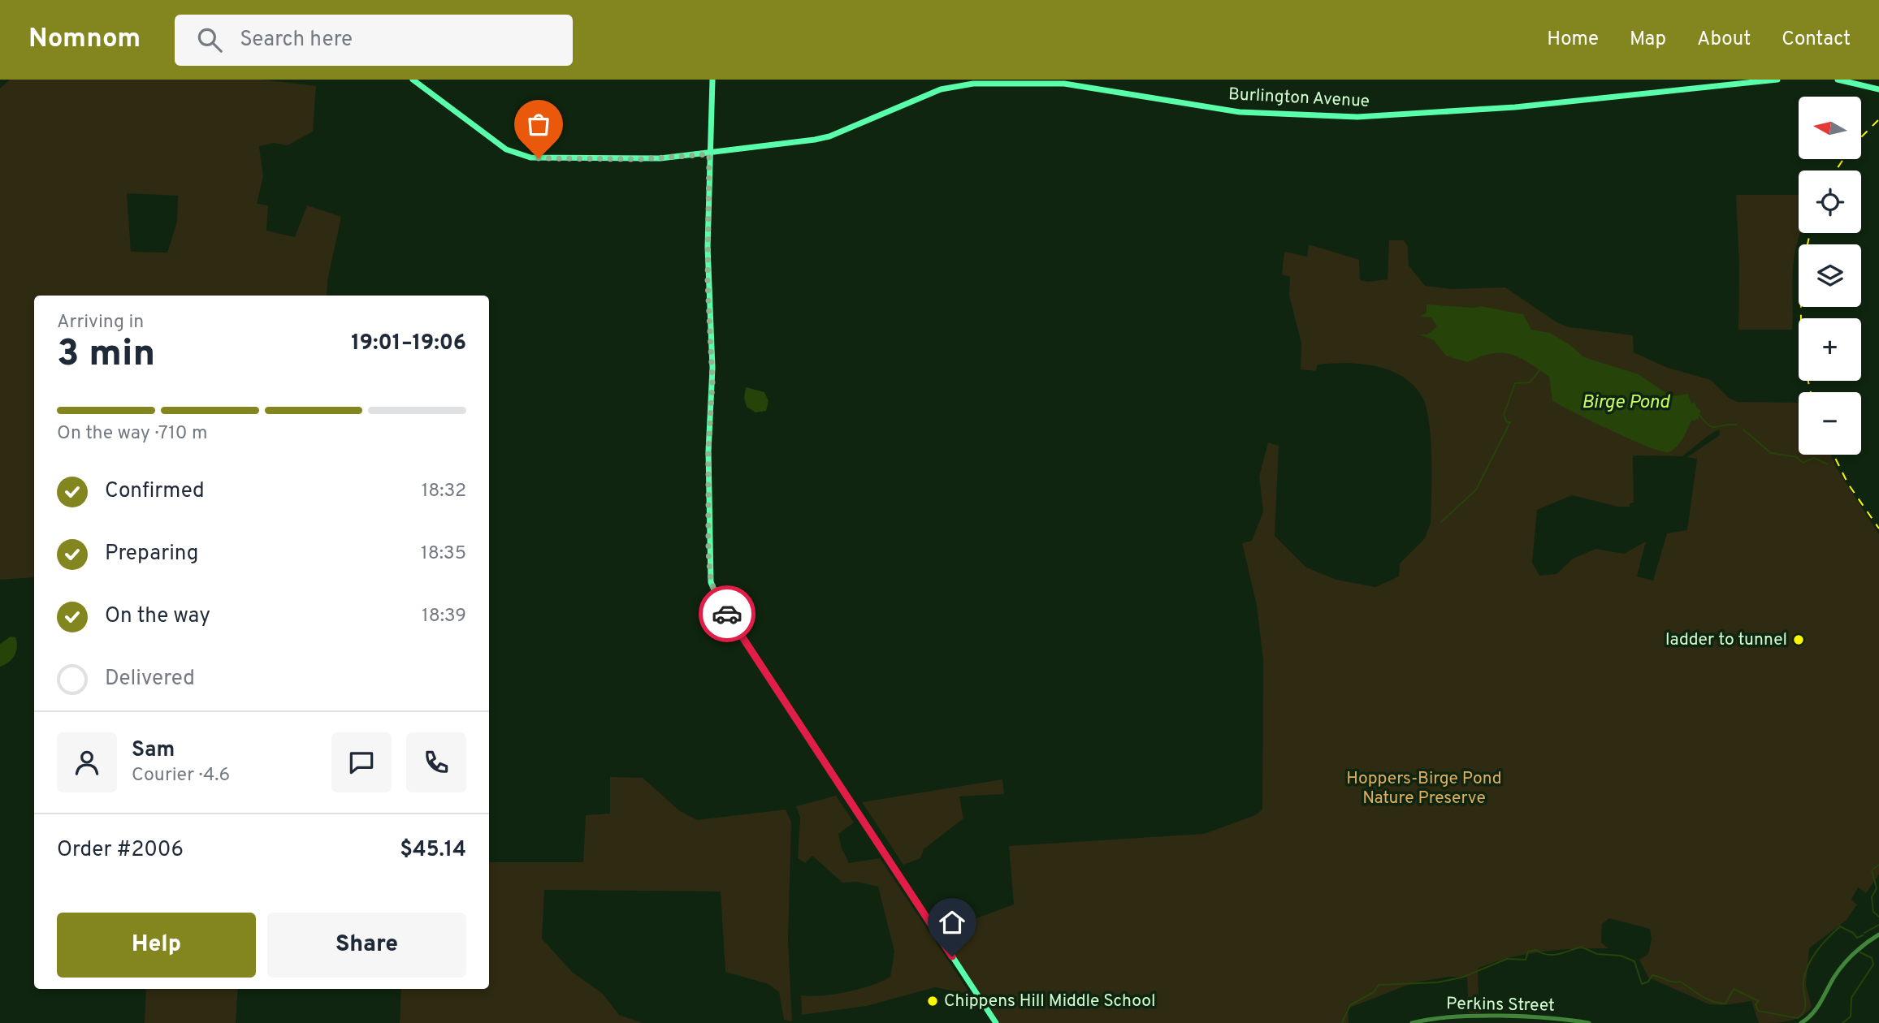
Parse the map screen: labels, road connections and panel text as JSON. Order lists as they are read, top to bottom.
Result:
{
  "streets": {
    "main road": ["Burlington Avenue"],
    "street": ["Perkins Street"]
  },
  "water": ["Birge Pond"],
  "parks": ["Hoppers-Birge Pond Nature Preserve"],
  "places": ["ladder to tunnel", "Chippens Hill Middle School"],
  "north": "left",
  "page": {
    "header": "Nomnom",
    "search": "Search here",
    "nav": [
      "Home",
      "Map",
      "About",
      "Contact"
    ],
    "map_buttons": ["+", "−"],
    "heading": ["3 min", "Arriving in", "19:01–19:06"],
    "panel": [
      "Sam",
      "Courier · 4.6",
      "Order #2006",
      "$45.14"
    ],
    "bar": "On the way · 710 m",
    "list": [
      ["Confirmed", "18:32"],
      ["Preparing", "18:35"],
      ["On the way", "18:39"],
      "Delivered"
    ],
    "buttons": ["Help", "Share"]
  }
}
